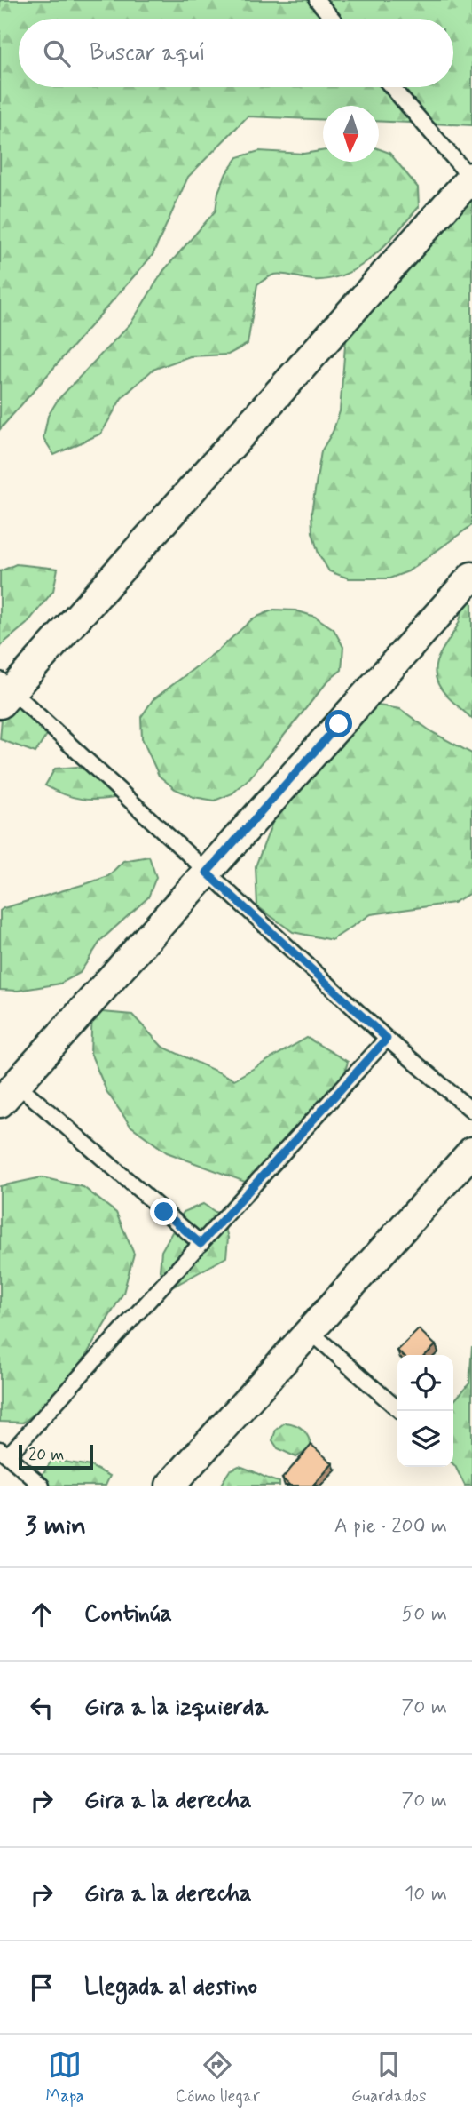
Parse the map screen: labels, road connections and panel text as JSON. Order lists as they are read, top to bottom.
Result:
{
  "scale_bar": "20 m",
  "north": "bottom",
  "page": {
    "search": "Buscar aquí",
    "scale": "20 m",
    "heading": ["3 min", "A pie · 200 m"],
    "list": [
      ["Continúa", "50 m"],
      ["Gira a la izquierda", "70 m"],
      ["Gira a la derecha", "70 m"],
      ["Gira a la derecha", "10 m"],
      "Llegada al destino"
    ],
    "nav": ["Mapa", "Cómo llegar", "Guardados"]
  }
}
